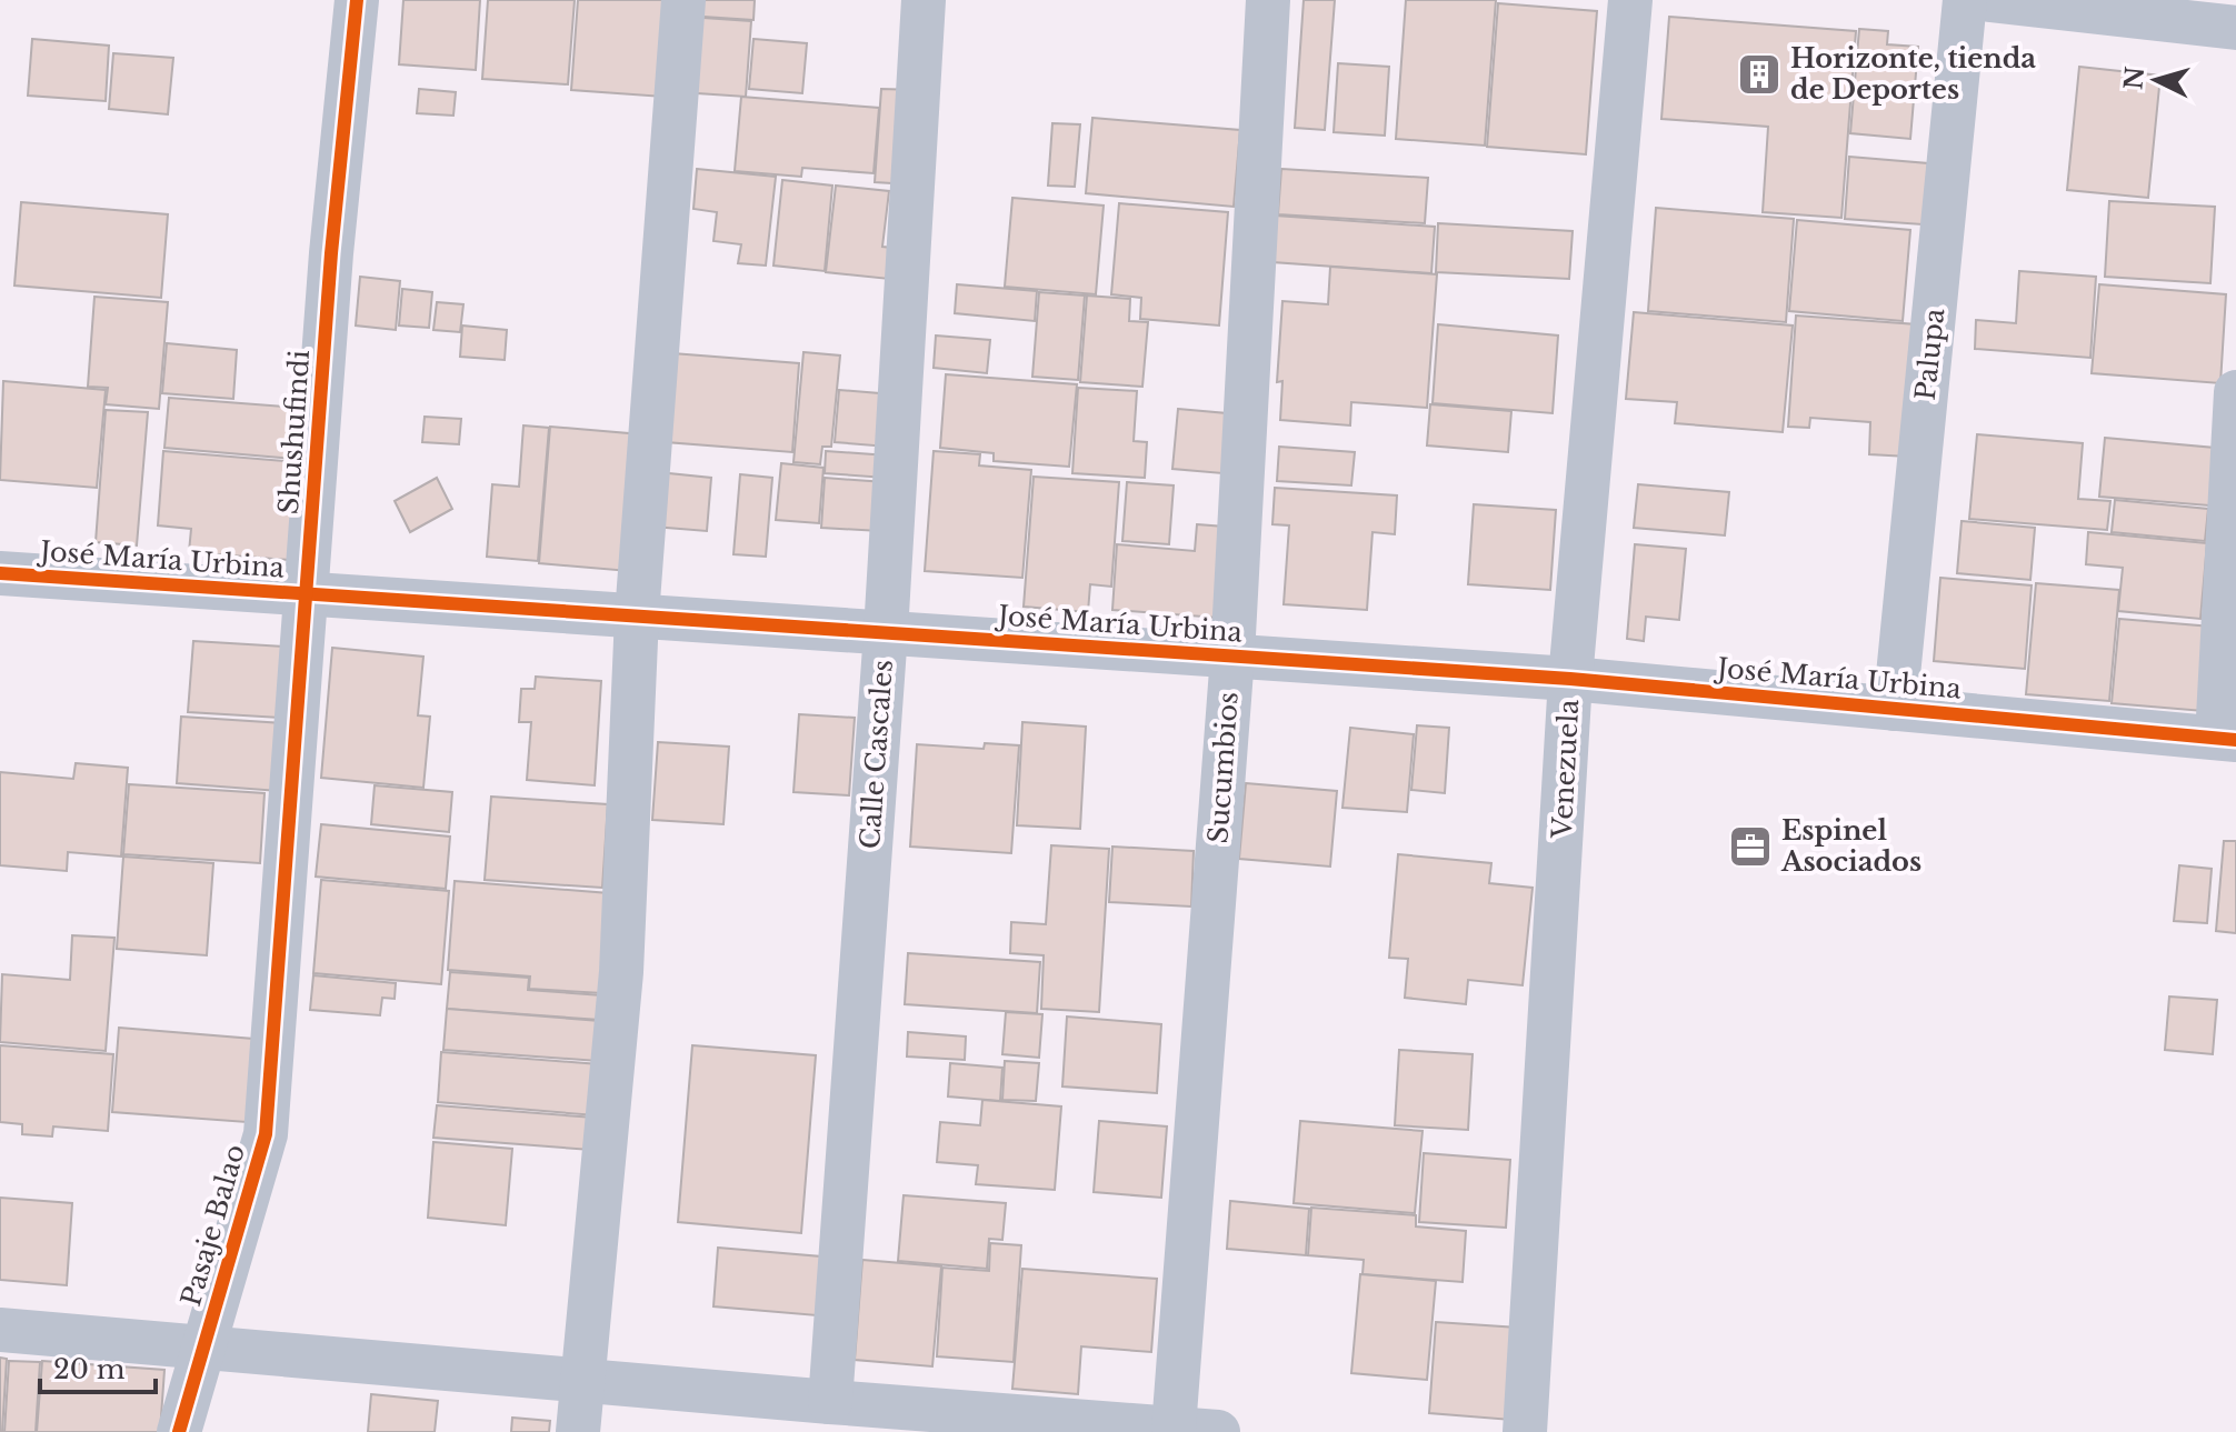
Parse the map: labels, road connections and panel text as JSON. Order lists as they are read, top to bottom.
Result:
{
  "streets": {
    "street": [
      "Palupa",
      "Shushufindi",
      "José María Urbina",
      "Calle Cascales",
      "Sucumbios",
      "Venezuela",
      "Pasaje Balao"
    ]
  },
  "crossings": [
    ["Palupa", "José María Urbina"],
    ["Shushufindi", "José María Urbina"],
    ["Shushufindi", "Pasaje Balao"],
    ["José María Urbina", "Calle Cascales"],
    ["José María Urbina", "Sucumbios"],
    ["José María Urbina", "Venezuela"]
  ],
  "places": {
    "building": ["Horizonte, tienda de Deportes"],
    "office": ["Espinel Asociados"]
  },
  "scale_bar": "20 m",
  "north": "left"
}
